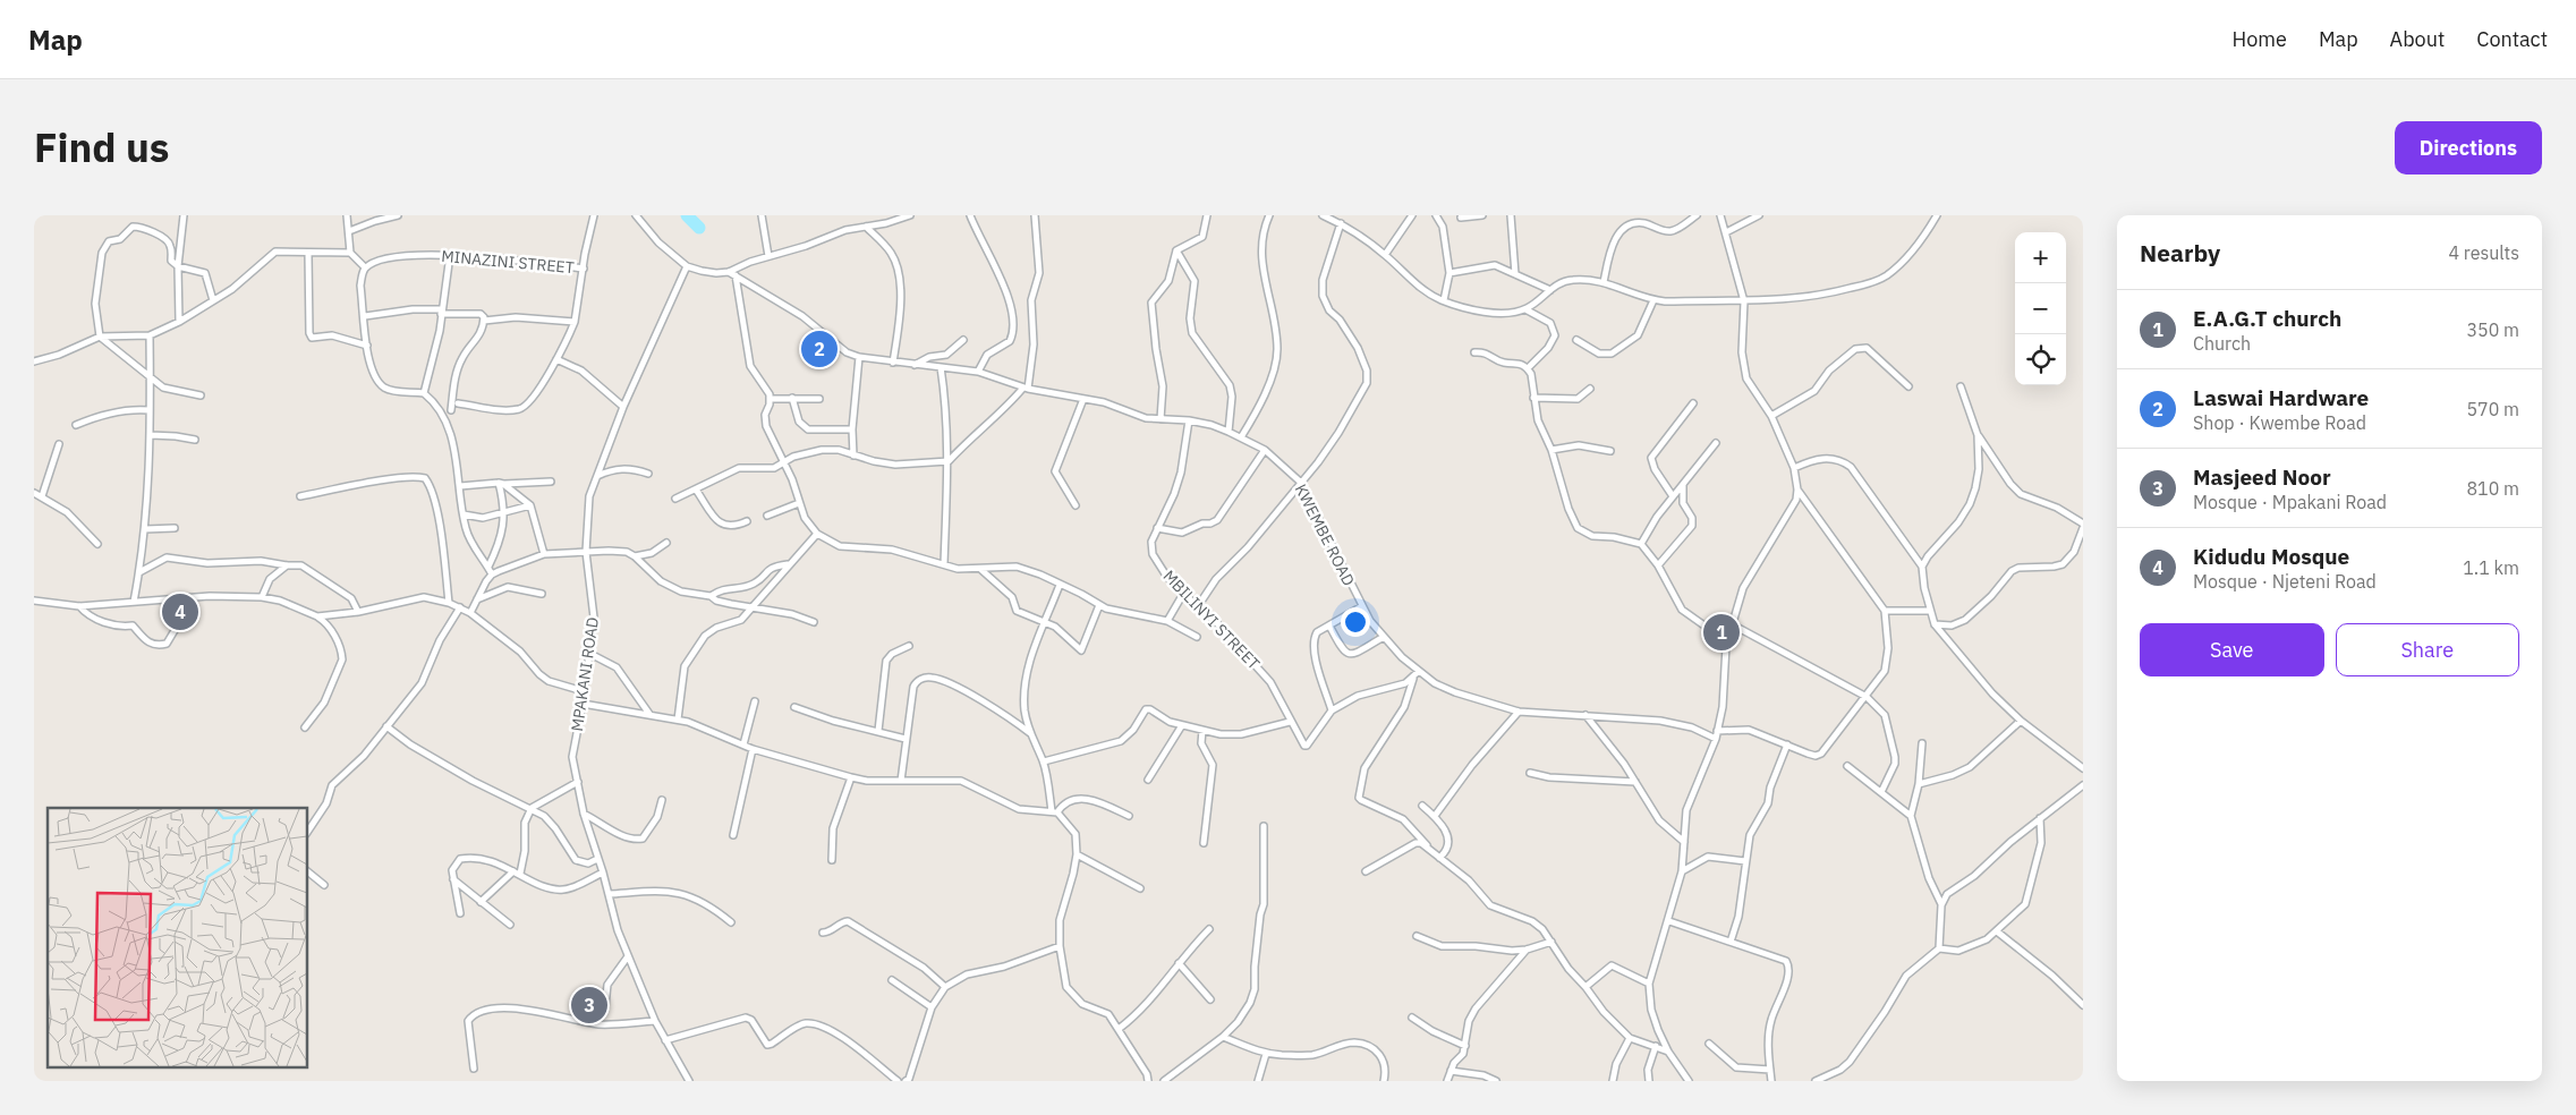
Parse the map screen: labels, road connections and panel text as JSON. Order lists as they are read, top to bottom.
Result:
{
  "streets": {
    "street": [
      "MINAZINI STREET",
      "KWEMBE ROAD",
      "MBILINYI STREET",
      "MPAKANI ROAD"
    ]
  },
  "crossings": [
    ["KWEMBE ROAD", "MBILINYI STREET"]
  ],
  "page": {
    "header": "Map",
    "nav": [
      "Home",
      "Map",
      "About",
      "Contact"
    ],
    "title": "Find us",
    "buttons": [
      "Directions",
      ["Save", "Share"]
    ],
    "heading": ["Nearby", "4 results"],
    "map_buttons": ["+", "−"],
    "list": [
      {
        "mark": "1",
        "name": "E.A.G.T church",
        "note": "Church",
        "value": "350 m"
      },
      {
        "mark": "2",
        "name": "Laswai Hardware",
        "note": "Shop · Kwembe Road",
        "value": "570 m"
      },
      {
        "mark": "3",
        "name": "Masjeed Noor",
        "note": "Mosque · Mpakani Road",
        "value": "810 m"
      },
      {
        "mark": "4",
        "name": "Kidudu Mosque",
        "note": "Mosque · Njeteni Road",
        "value": "1.1 km"
      }
    ],
    "pins": [
      "2",
      "4",
      "1",
      "3"
    ]
  }
}
